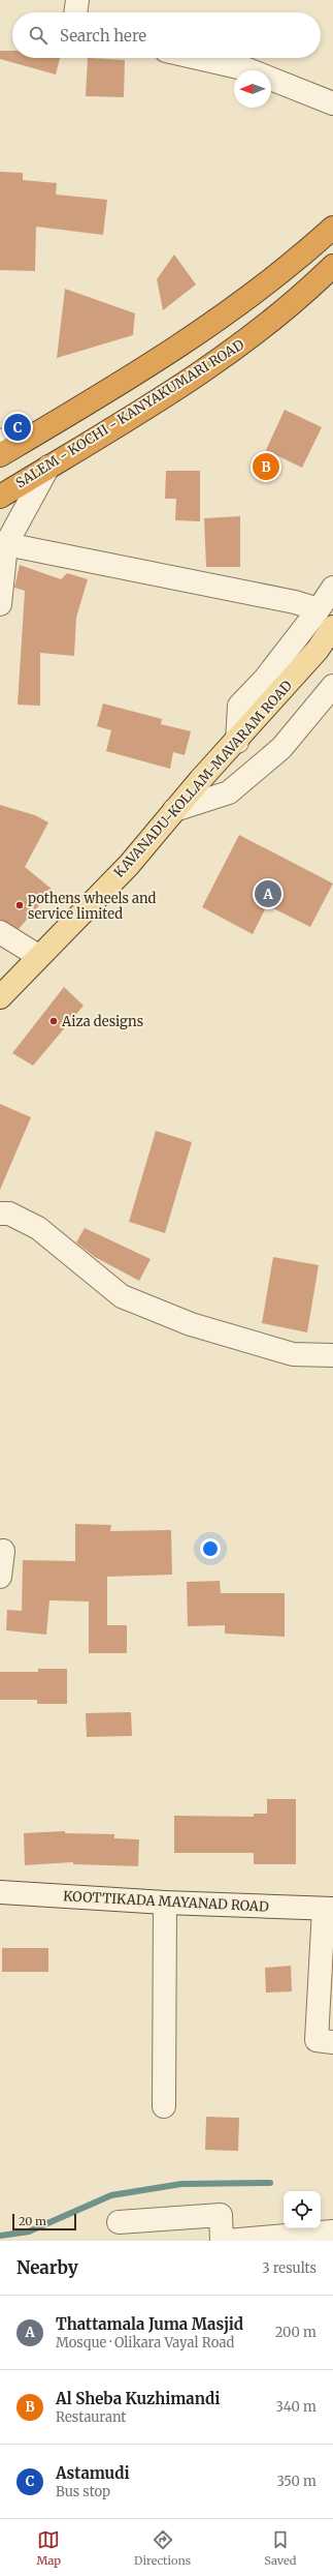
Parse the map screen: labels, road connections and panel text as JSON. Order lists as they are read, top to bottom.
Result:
{
  "streets": {
    "highway": ["SALEM - KOCHI - KANYAKUMARI ROAD"],
    "main road": ["KAVANADU-KOLLAM-MAVARAM ROAD"],
    "street": ["KOOTTIKADA MAYANAD ROAD"]
  },
  "places": ["pothens wheels and service limited", "Aiza designs"],
  "scale_bar": "20 m",
  "north": "left",
  "page": {
    "search": "Search here",
    "pins": ["C", "B", "A"],
    "scale": "20 m",
    "heading": ["Nearby", "3 results"],
    "list": [
      {
        "mark": "A",
        "name": "Thattamala Juma Masjid",
        "note": "Mosque · Olikara Vayal Road",
        "value": "200 m"
      },
      {
        "mark": "B",
        "name": "Al Sheba Kuzhimandi",
        "note": "Restaurant",
        "value": "340 m"
      },
      {
        "mark": "C",
        "name": "Astamudi",
        "note": "Bus stop",
        "value": "350 m"
      }
    ],
    "nav": ["Map", "Directions", "Saved"]
  }
}
